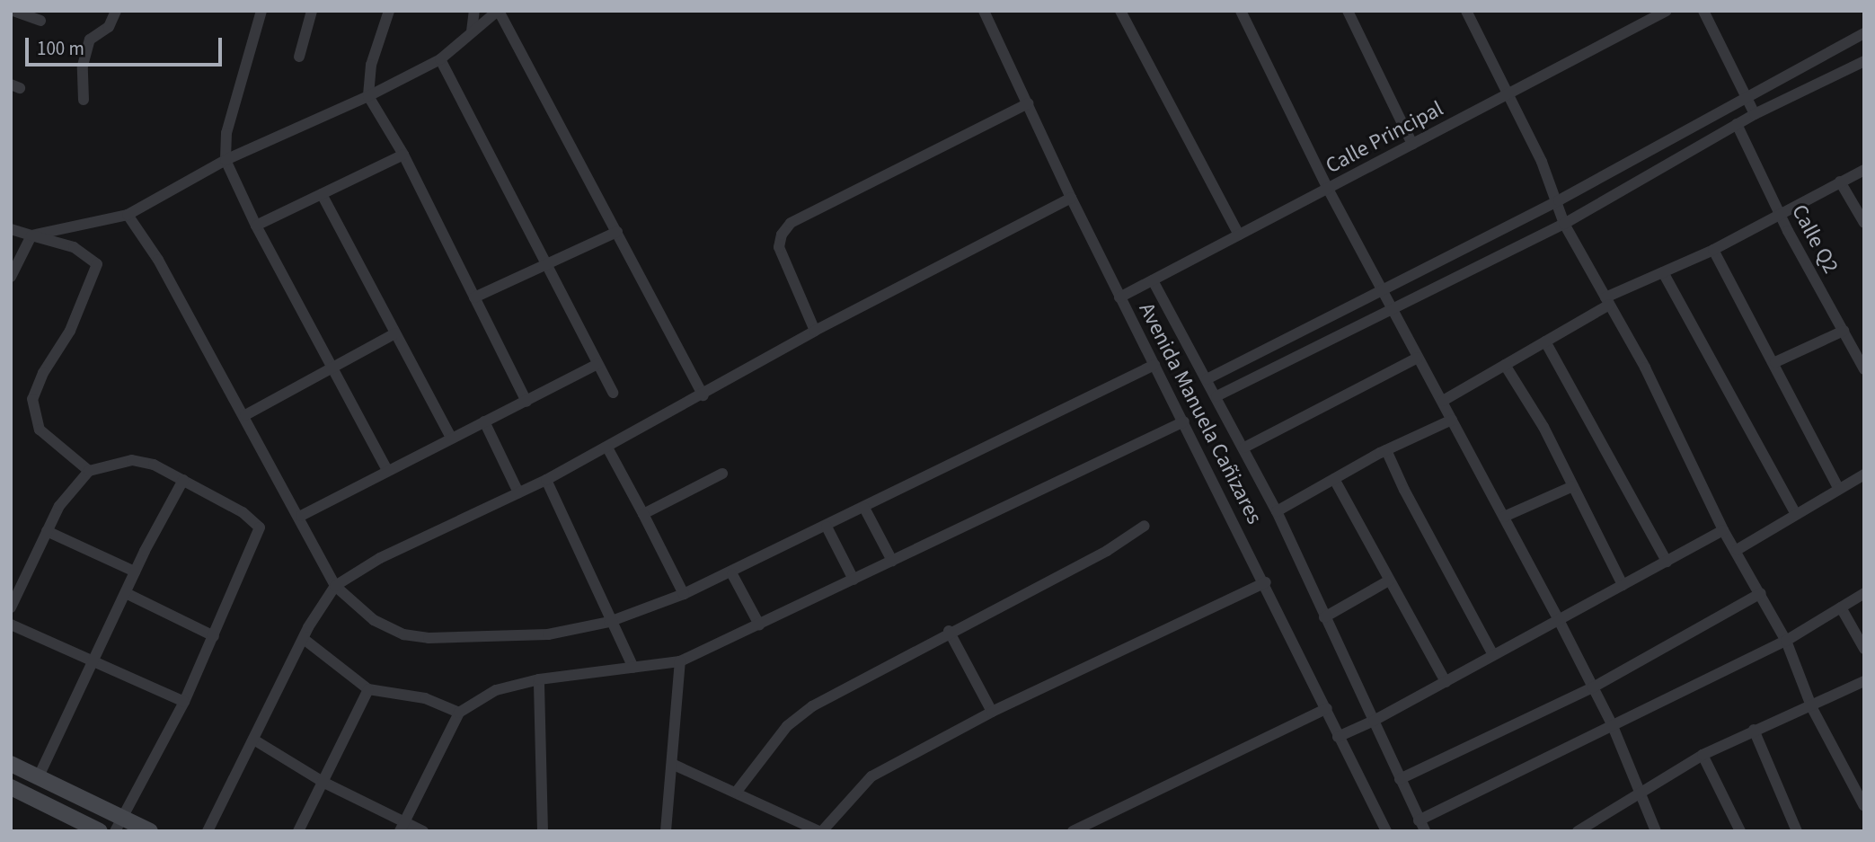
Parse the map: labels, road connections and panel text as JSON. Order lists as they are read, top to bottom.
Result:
{
  "streets": {
    "street": ["Calle Principal", "Calle Q2", "Avenida Manuela Cañizares"]
  },
  "crossings": [
    ["Calle Principal", "Avenida Manuela Cañizares"]
  ],
  "scale_bar": "100 m"
}
